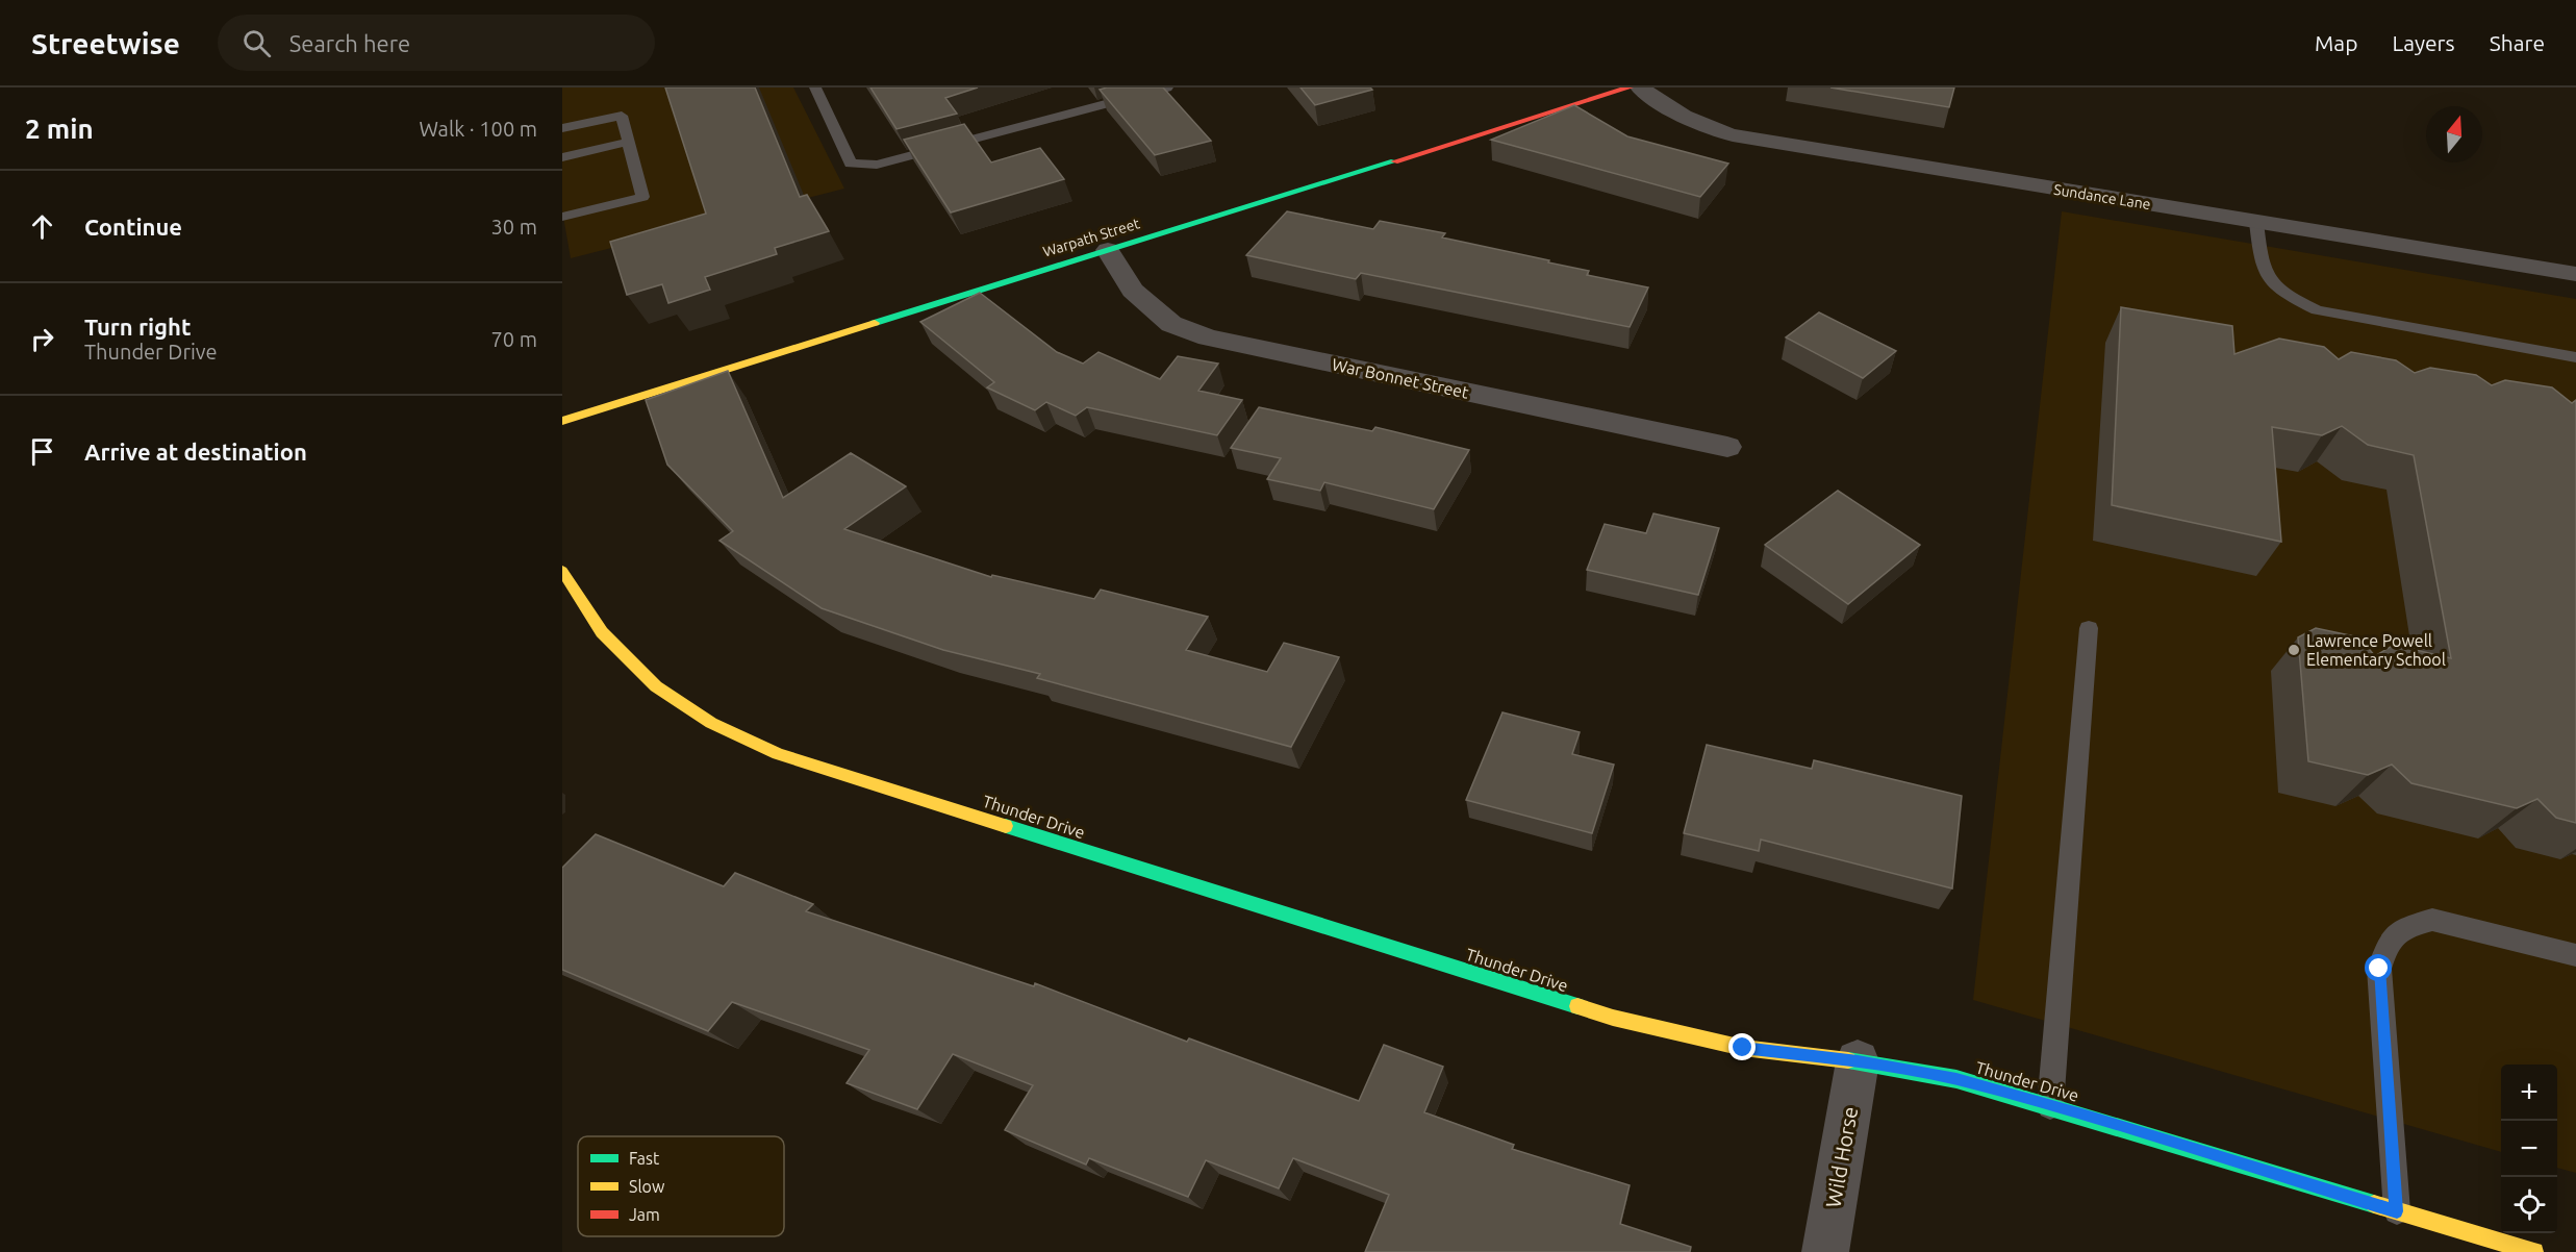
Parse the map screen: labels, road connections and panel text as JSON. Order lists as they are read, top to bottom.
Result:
{
  "streets": {
    "street": [
      "Sundance Lane",
      "Warpath Street",
      "War Bonnet Street",
      "Thunder Drive",
      "Wild Horse"
    ]
  },
  "crossings": [
    ["Warpath Street", "War Bonnet Street"],
    ["Thunder Drive", "Wild Horse"]
  ],
  "places": ["Lawrence Powell Elementary School"],
  "legend": ["Fast", "Slow", "Jam"],
  "north": "top",
  "page": {
    "header": "Streetwise",
    "search": "Search here",
    "nav": ["Map", "Layers", "Share"],
    "heading": ["2 min", "Walk · 100 m"],
    "list": [
      ["Continue", "30 m"],
      ["Turn right", "Thunder Drive", "70 m"],
      "Arrive at destination"
    ],
    "map_buttons": ["+", "−"]
  }
}
